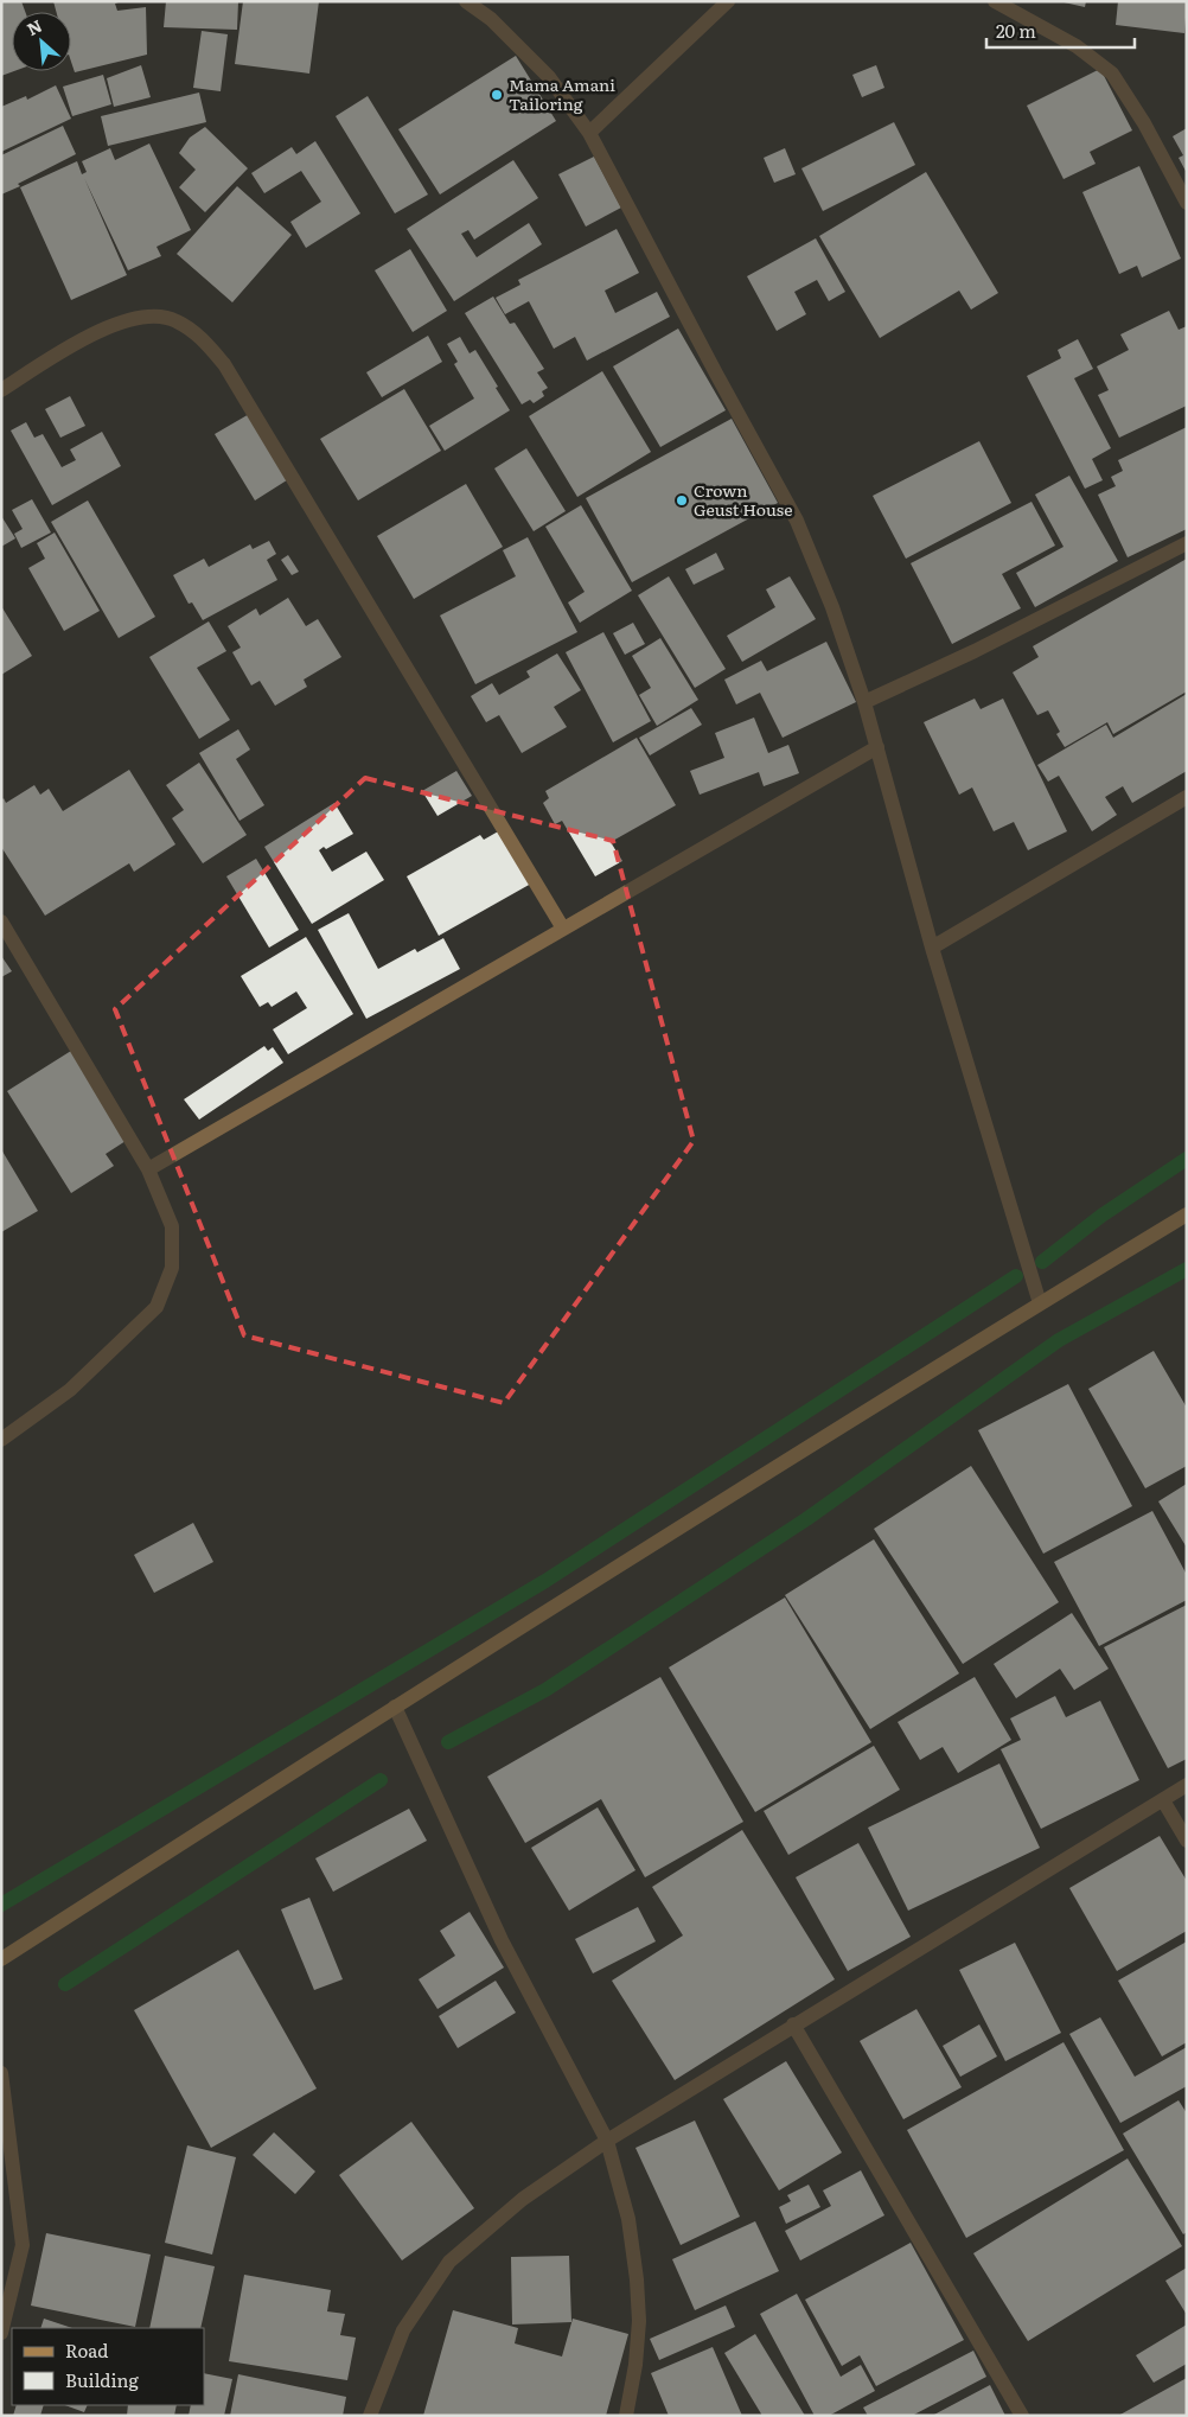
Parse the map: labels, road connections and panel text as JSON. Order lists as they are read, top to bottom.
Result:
{
  "places": ["Mama Amani Tailoring", "Crown Geust House"],
  "legend": ["Road", "Building"],
  "scale_bar": "20 m",
  "north": "top left"
}
